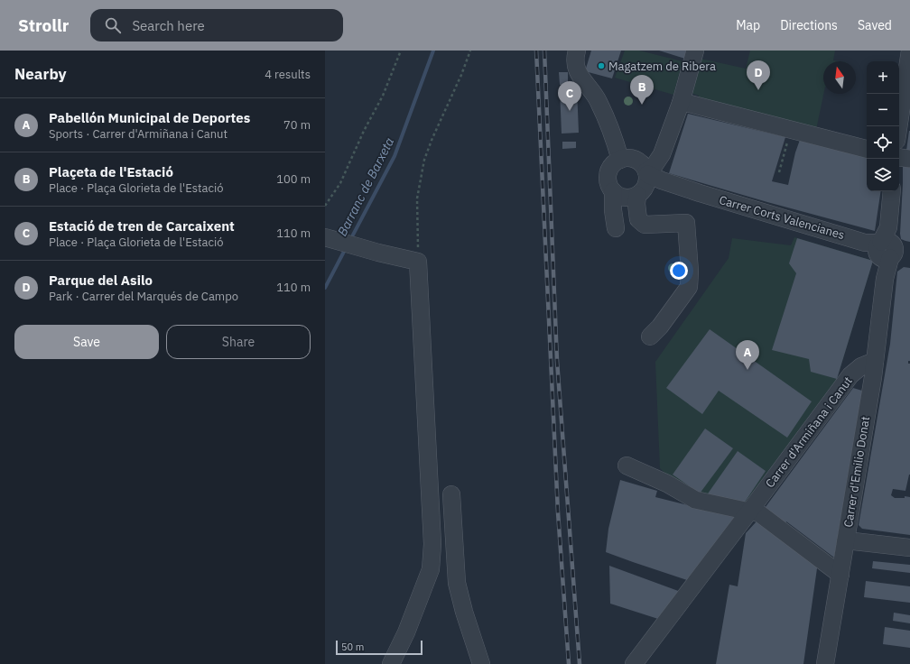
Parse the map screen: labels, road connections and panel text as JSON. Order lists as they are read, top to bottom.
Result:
{
  "streets": {
    "street": ["Carrer Corts Valencianes", "Carrer d'Armiñana i Canut", "Carrer d'Emilio Donat"]
  },
  "crossings": [
    ["Carrer Corts Valencianes", "Carrer d'Emilio Donat"],
    ["Carrer d'Armiñana i Canut", "Carrer d'Emilio Donat"]
  ],
  "water": ["Barranc de Barxeta"],
  "places": ["Magatzem de Ribera"],
  "scale_bar": "50 m",
  "north": "top",
  "page": {
    "header": "Strollr",
    "search": "Search here",
    "nav": ["Map", "Directions", "Saved"],
    "heading": ["Nearby", "4 results"],
    "pins": [
      "D",
      "B",
      "C",
      "A"
    ],
    "map_buttons": ["+", "−"],
    "list": [
      {
        "mark": "A",
        "name": "Pabellón Municipal de Deportes",
        "note": "Sports · Carrer d'Armiñana i Canut",
        "value": "70 m"
      },
      {
        "mark": "B",
        "name": "Plaçeta de l'Estació",
        "note": "Place · Plaça Glorieta de l'Estació",
        "value": "100 m"
      },
      {
        "mark": "C",
        "name": "Estació de tren de Carcaixent",
        "note": "Place · Plaça Glorieta de l'Estació",
        "value": "110 m"
      },
      {
        "mark": "D",
        "name": "Parque del Asilo",
        "note": "Park · Carrer del Marqués de Campo",
        "value": "110 m"
      }
    ],
    "buttons": ["Save", "Share"],
    "scale": "50 m"
  }
}
